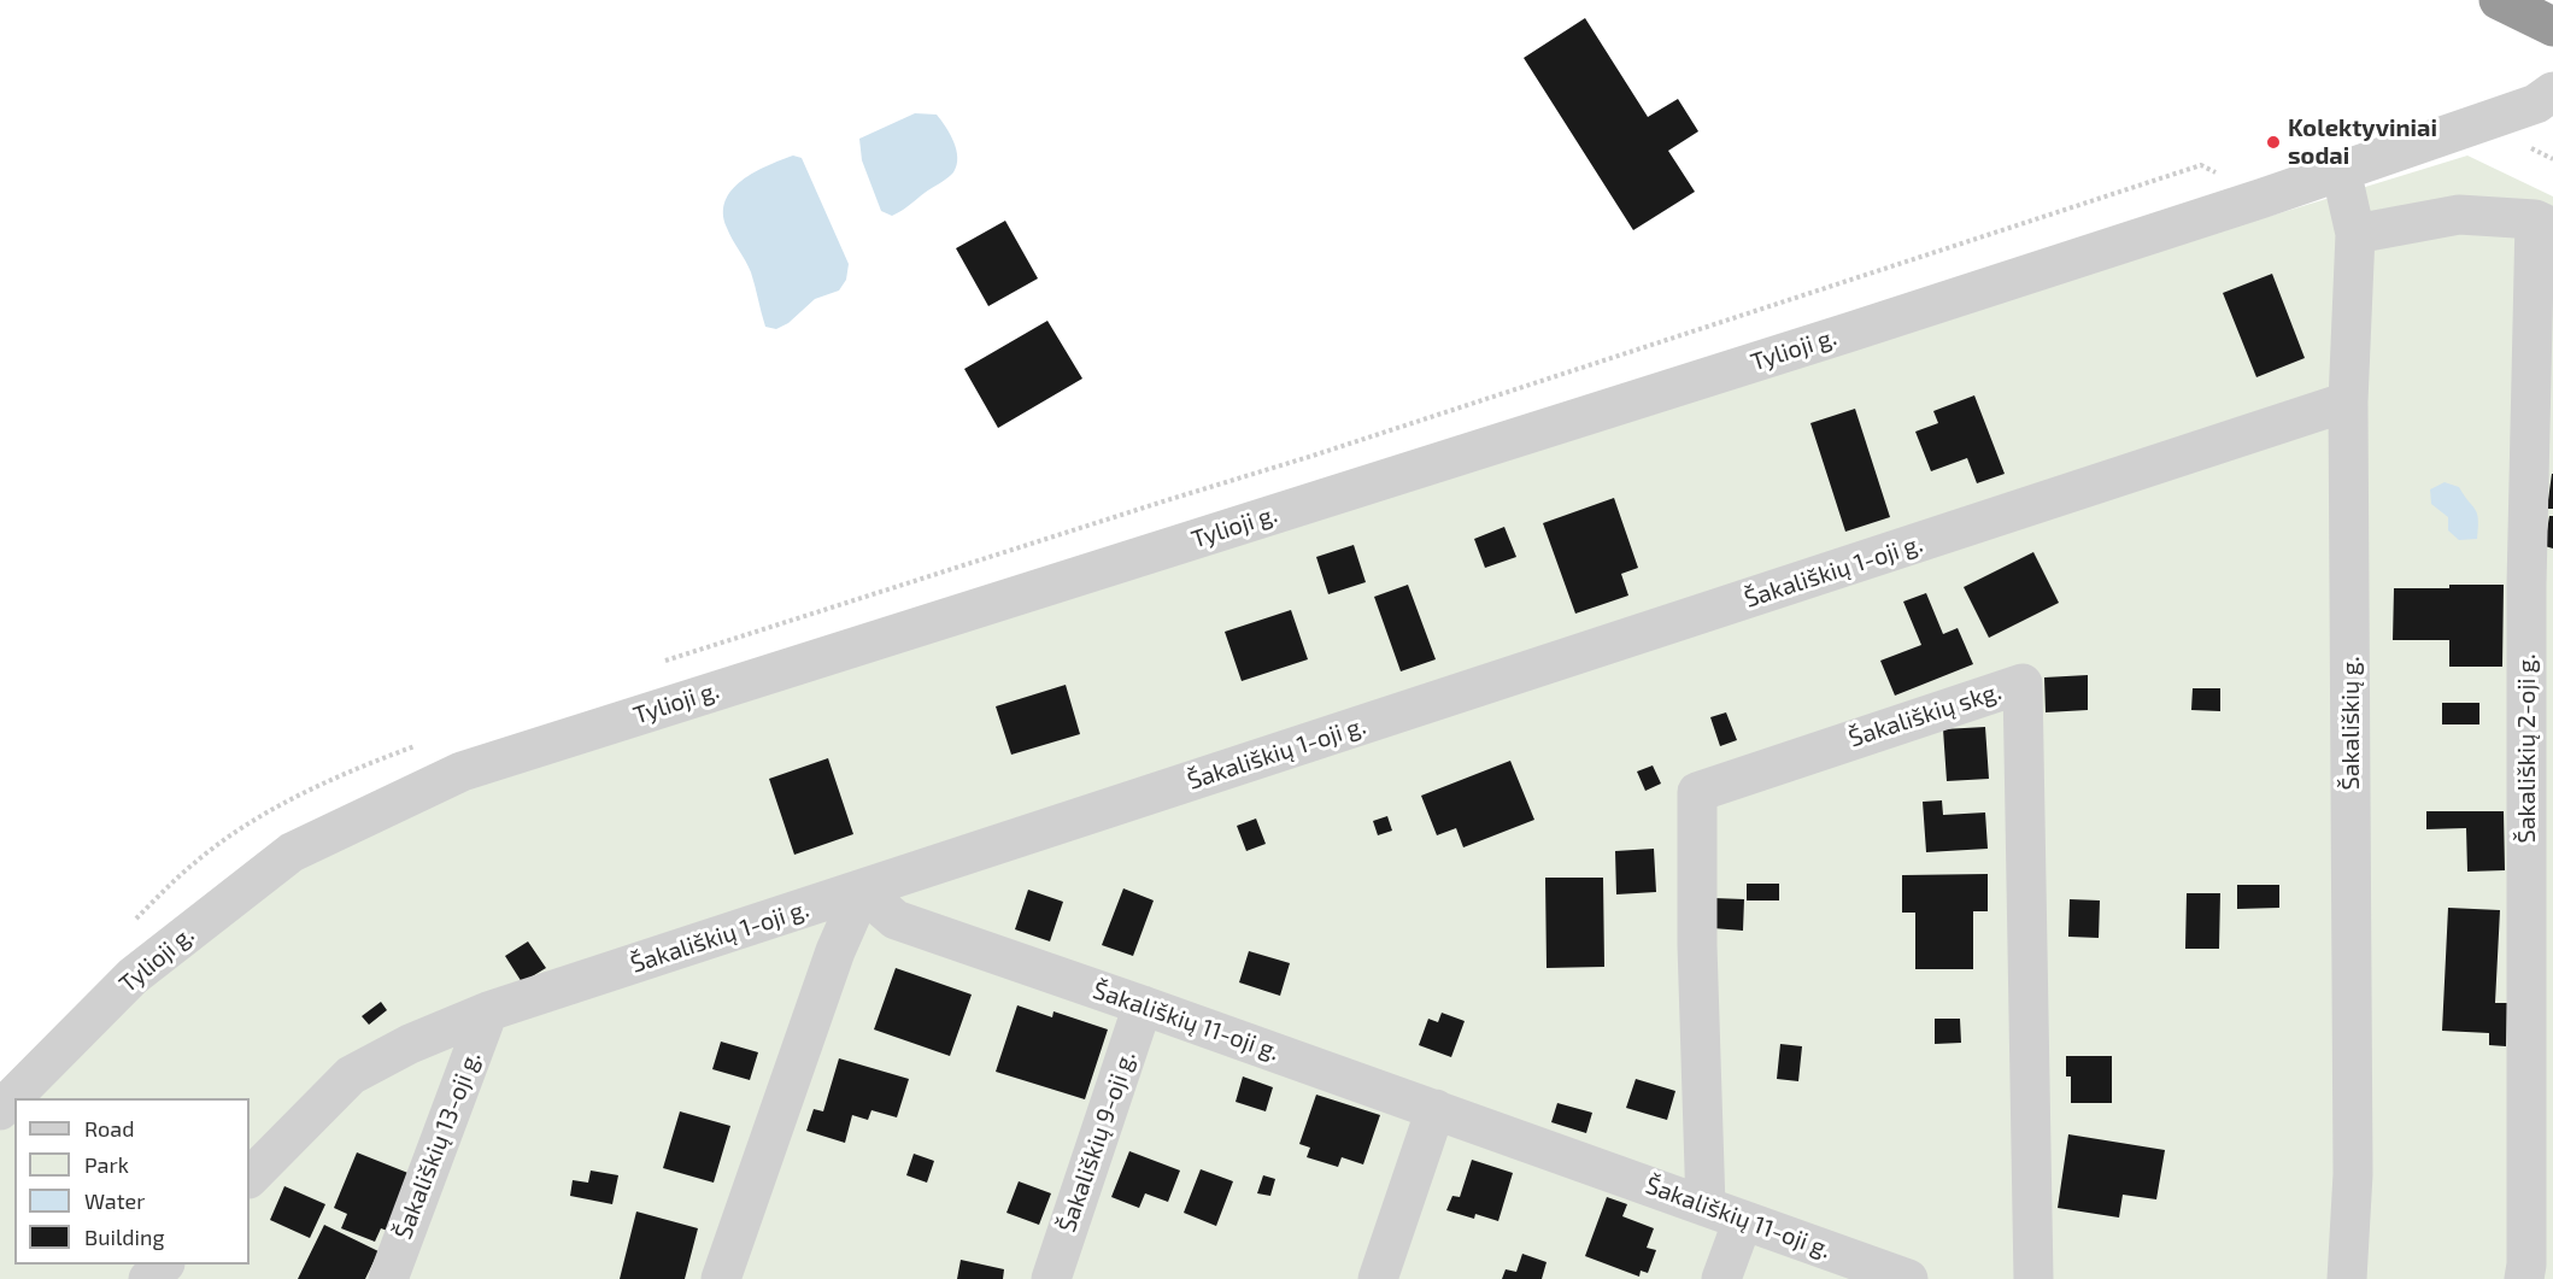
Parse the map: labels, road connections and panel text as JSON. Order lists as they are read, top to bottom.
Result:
{
  "streets": {
    "street": [
      "Tylioji g.",
      "Šakališkių 1-oji g.",
      "Šakališkių skg.",
      "Šakališkių g.",
      "Šakališkių 2-oji g.",
      "Šakališkių 11-oji g.",
      "Šakališkių 9-oji g.",
      "Šakališkių 13-oji g."
    ]
  },
  "crossings": [
    ["Tylioji g.", "Šakališkių g."],
    ["Šakališkių 1-oji g.", "Šakališkių g."],
    ["Šakališkių 1-oji g.", "Šakališkių 11-oji g."],
    ["Šakališkių 1-oji g.", "Šakališkių 13-oji g."],
    ["Šakališkių skg.", "Šakališkių 11-oji g."],
    ["Šakališkių 11-oji g.", "Šakališkių 9-oji g."]
  ],
  "places": ["Kolektyviniai sodai"],
  "legend": [
    "Road",
    "Park",
    "Water",
    "Building"
  ]
}
